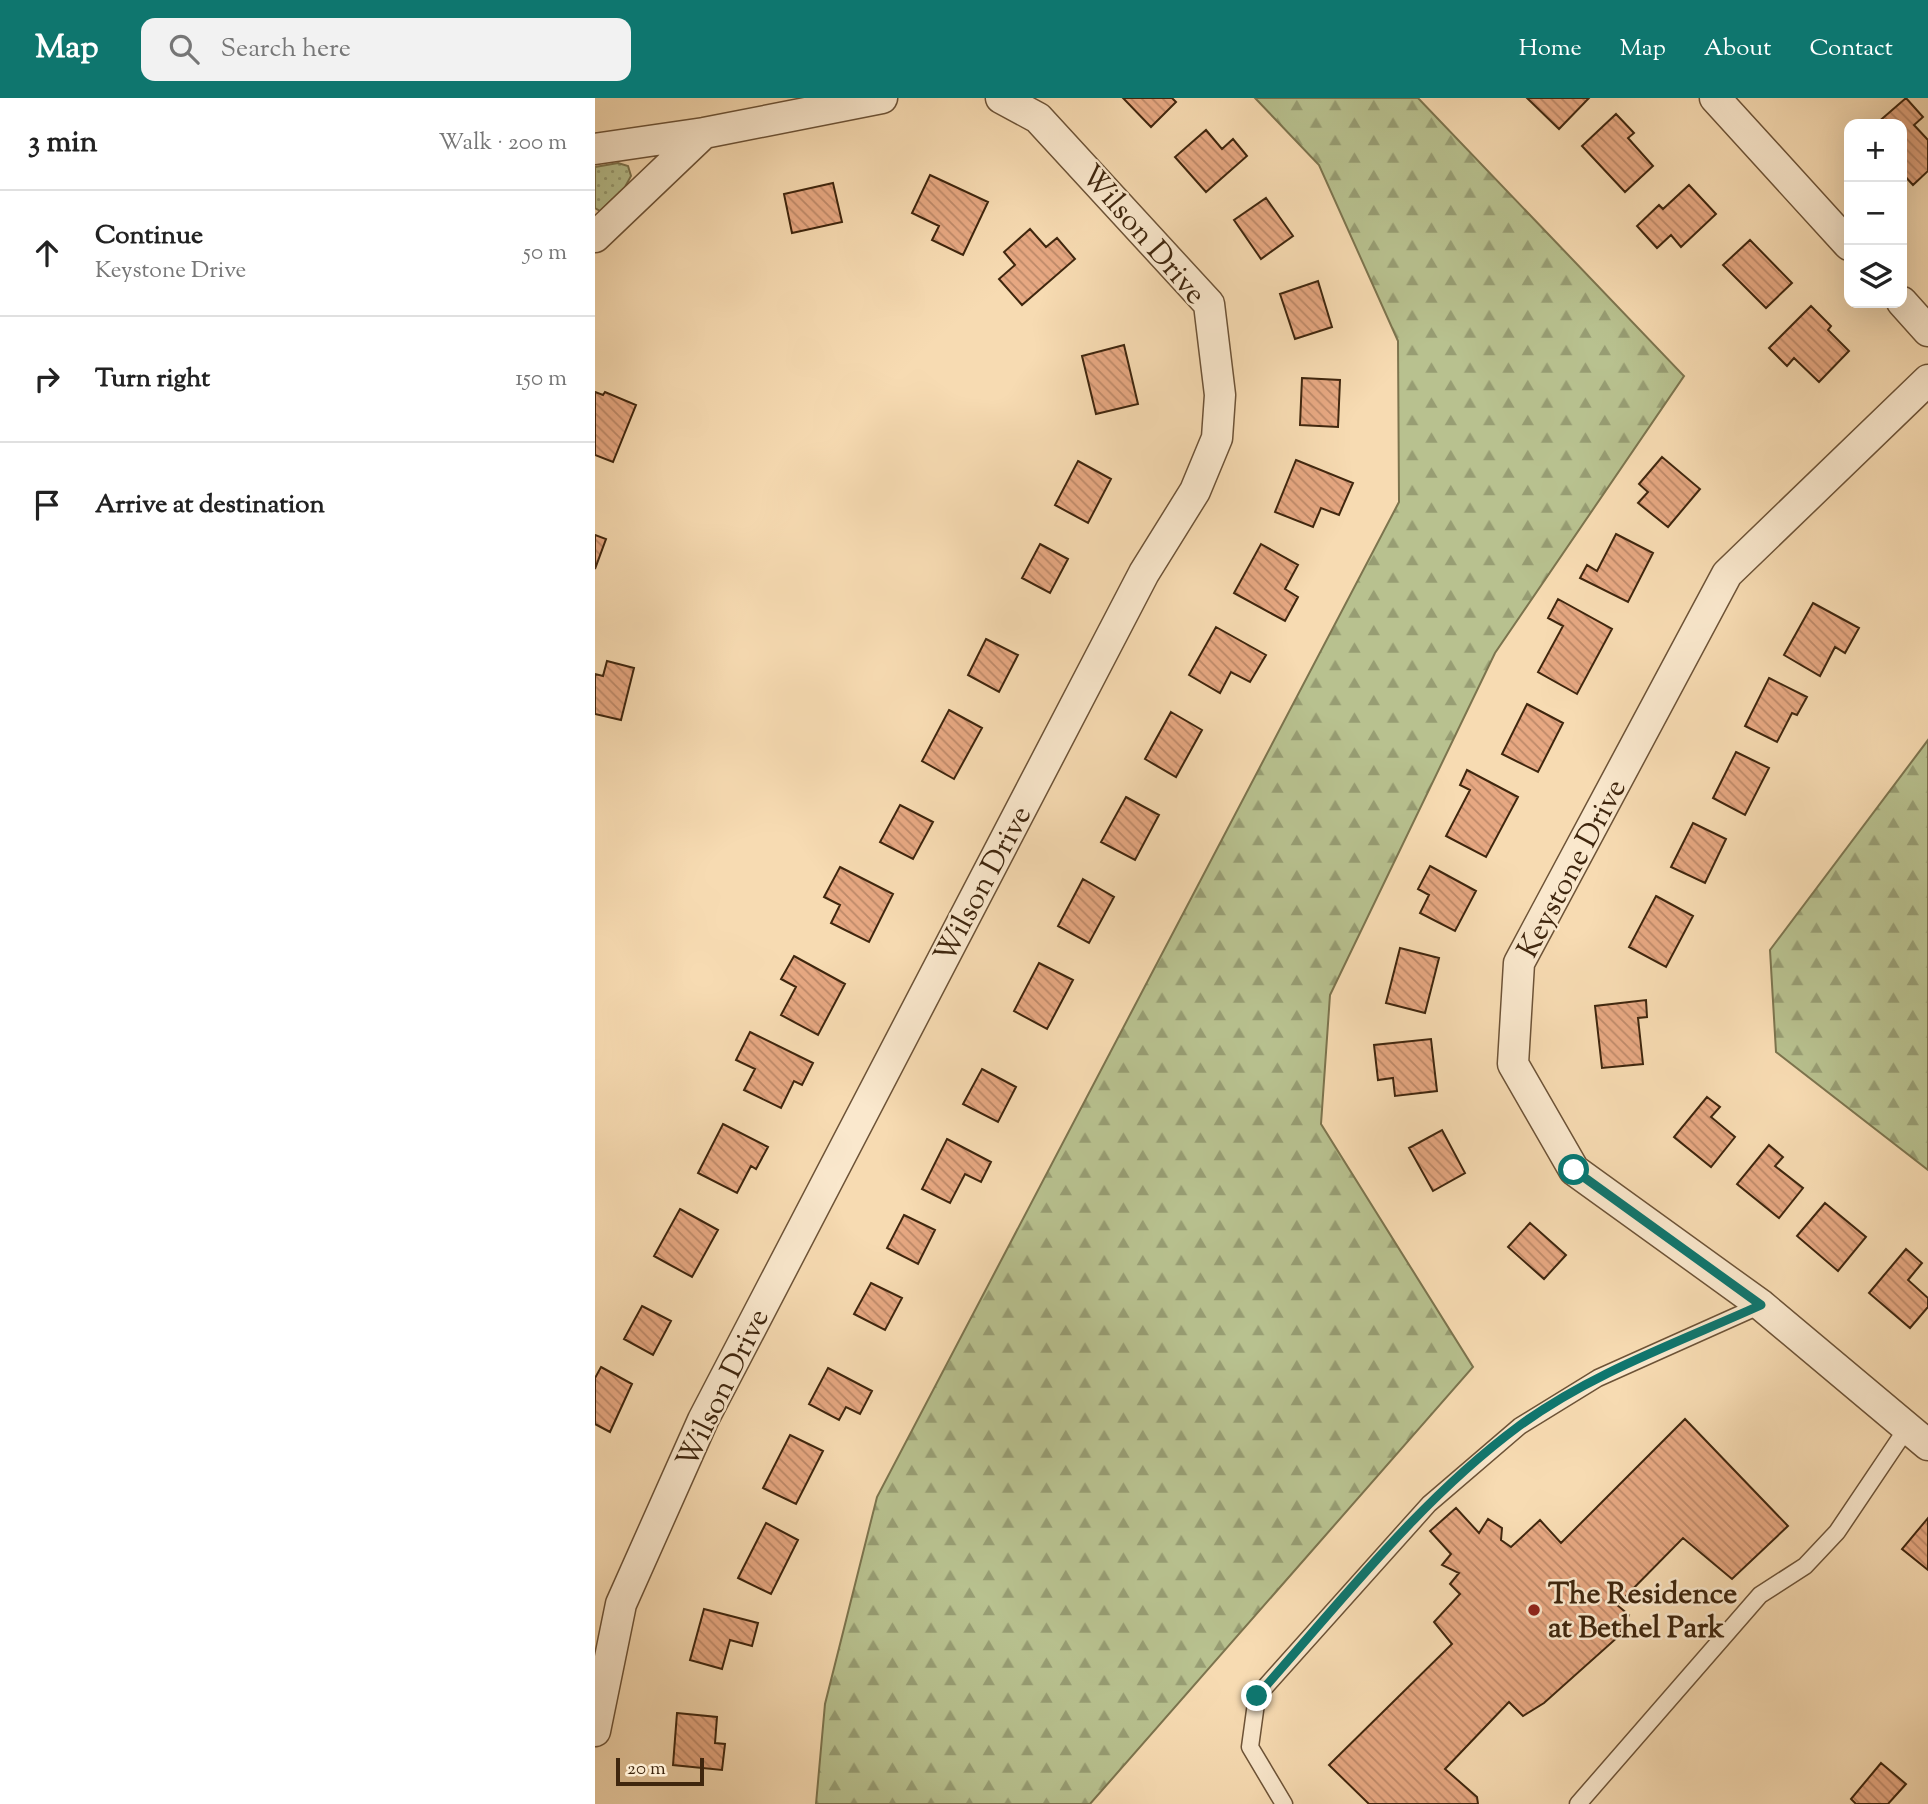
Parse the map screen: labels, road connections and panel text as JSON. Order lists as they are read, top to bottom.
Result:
{
  "streets": {
    "street": ["Wilson Drive", "Keystone Drive"]
  },
  "places": ["The Residence at Bethel Park"],
  "scale_bar": "20 m",
  "page": {
    "header": "Map",
    "search": "Search here",
    "nav": [
      "Home",
      "Map",
      "About",
      "Contact"
    ],
    "heading": ["3 min", "Walk · 200 m"],
    "map_buttons": ["+", "−"],
    "list": [
      ["Continue", "Keystone Drive", "50 m"],
      ["Turn right", "150 m"],
      "Arrive at destination"
    ],
    "scale": "20 m"
  }
}
